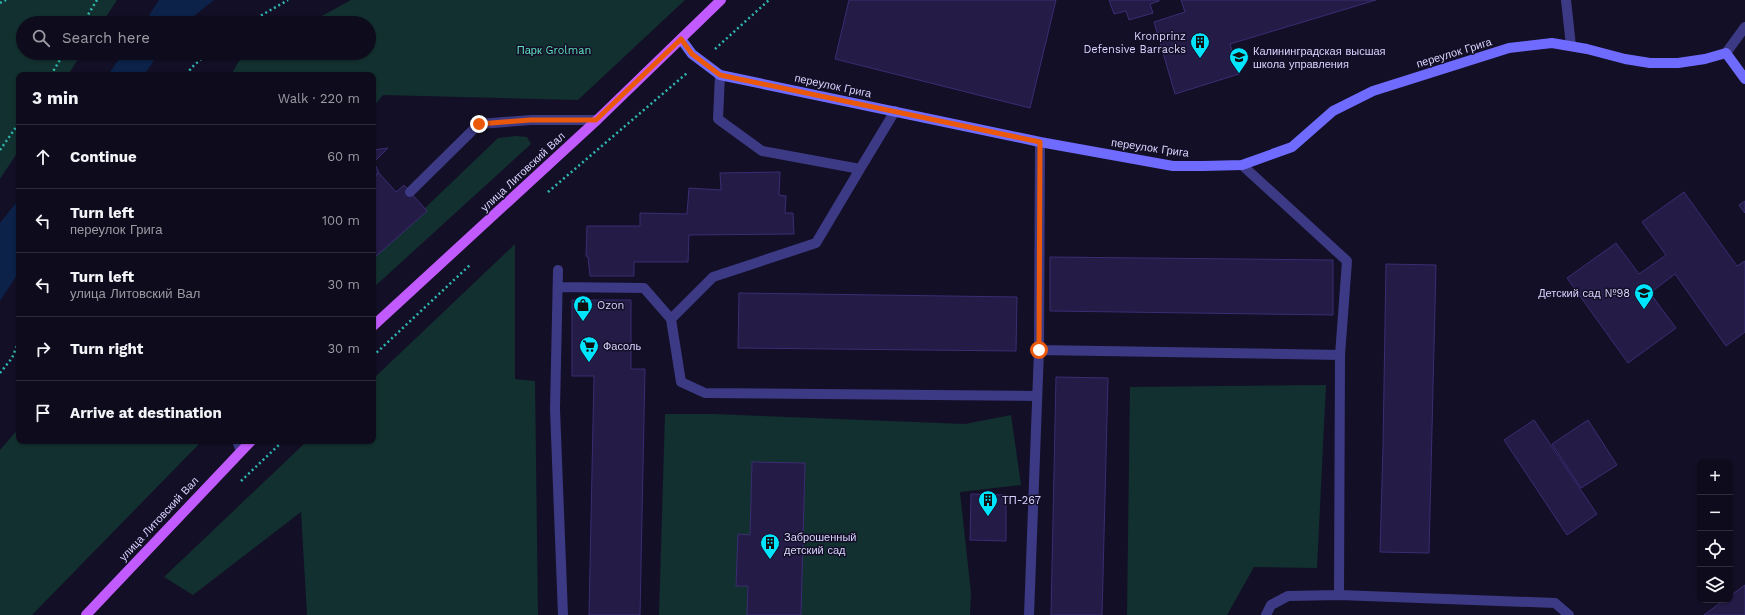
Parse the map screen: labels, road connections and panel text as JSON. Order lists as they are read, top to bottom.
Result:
{
  "streets": {
    "main road": ["улица Литовский Вал"],
    "street": ["переулок Грига"]
  },
  "crossings": [
    ["переулок Грига", "улица Литовский Вал"]
  ],
  "parks": ["Парк Grolman"],
  "places": {
    "building": ["Kronprinz Defensive Barracks", "ТП-267", "Заброшенный детский сад"],
    "school or university": ["Калининградская высшая школа управления", "Детский сад №98"],
    "shop": ["Ozon"],
    "supermarket": ["Фасоль"]
  },
  "page": {
    "search": "Search here",
    "heading": ["3 min", "Walk · 220 m"],
    "list": [
      ["Continue", "60 m"],
      ["Turn left", "переулок Грига", "100 m"],
      ["Turn left", "улица Литовский Вал", "30 m"],
      ["Turn right", "30 m"],
      "Arrive at destination"
    ],
    "map_buttons": ["+", "−"]
  }
}
